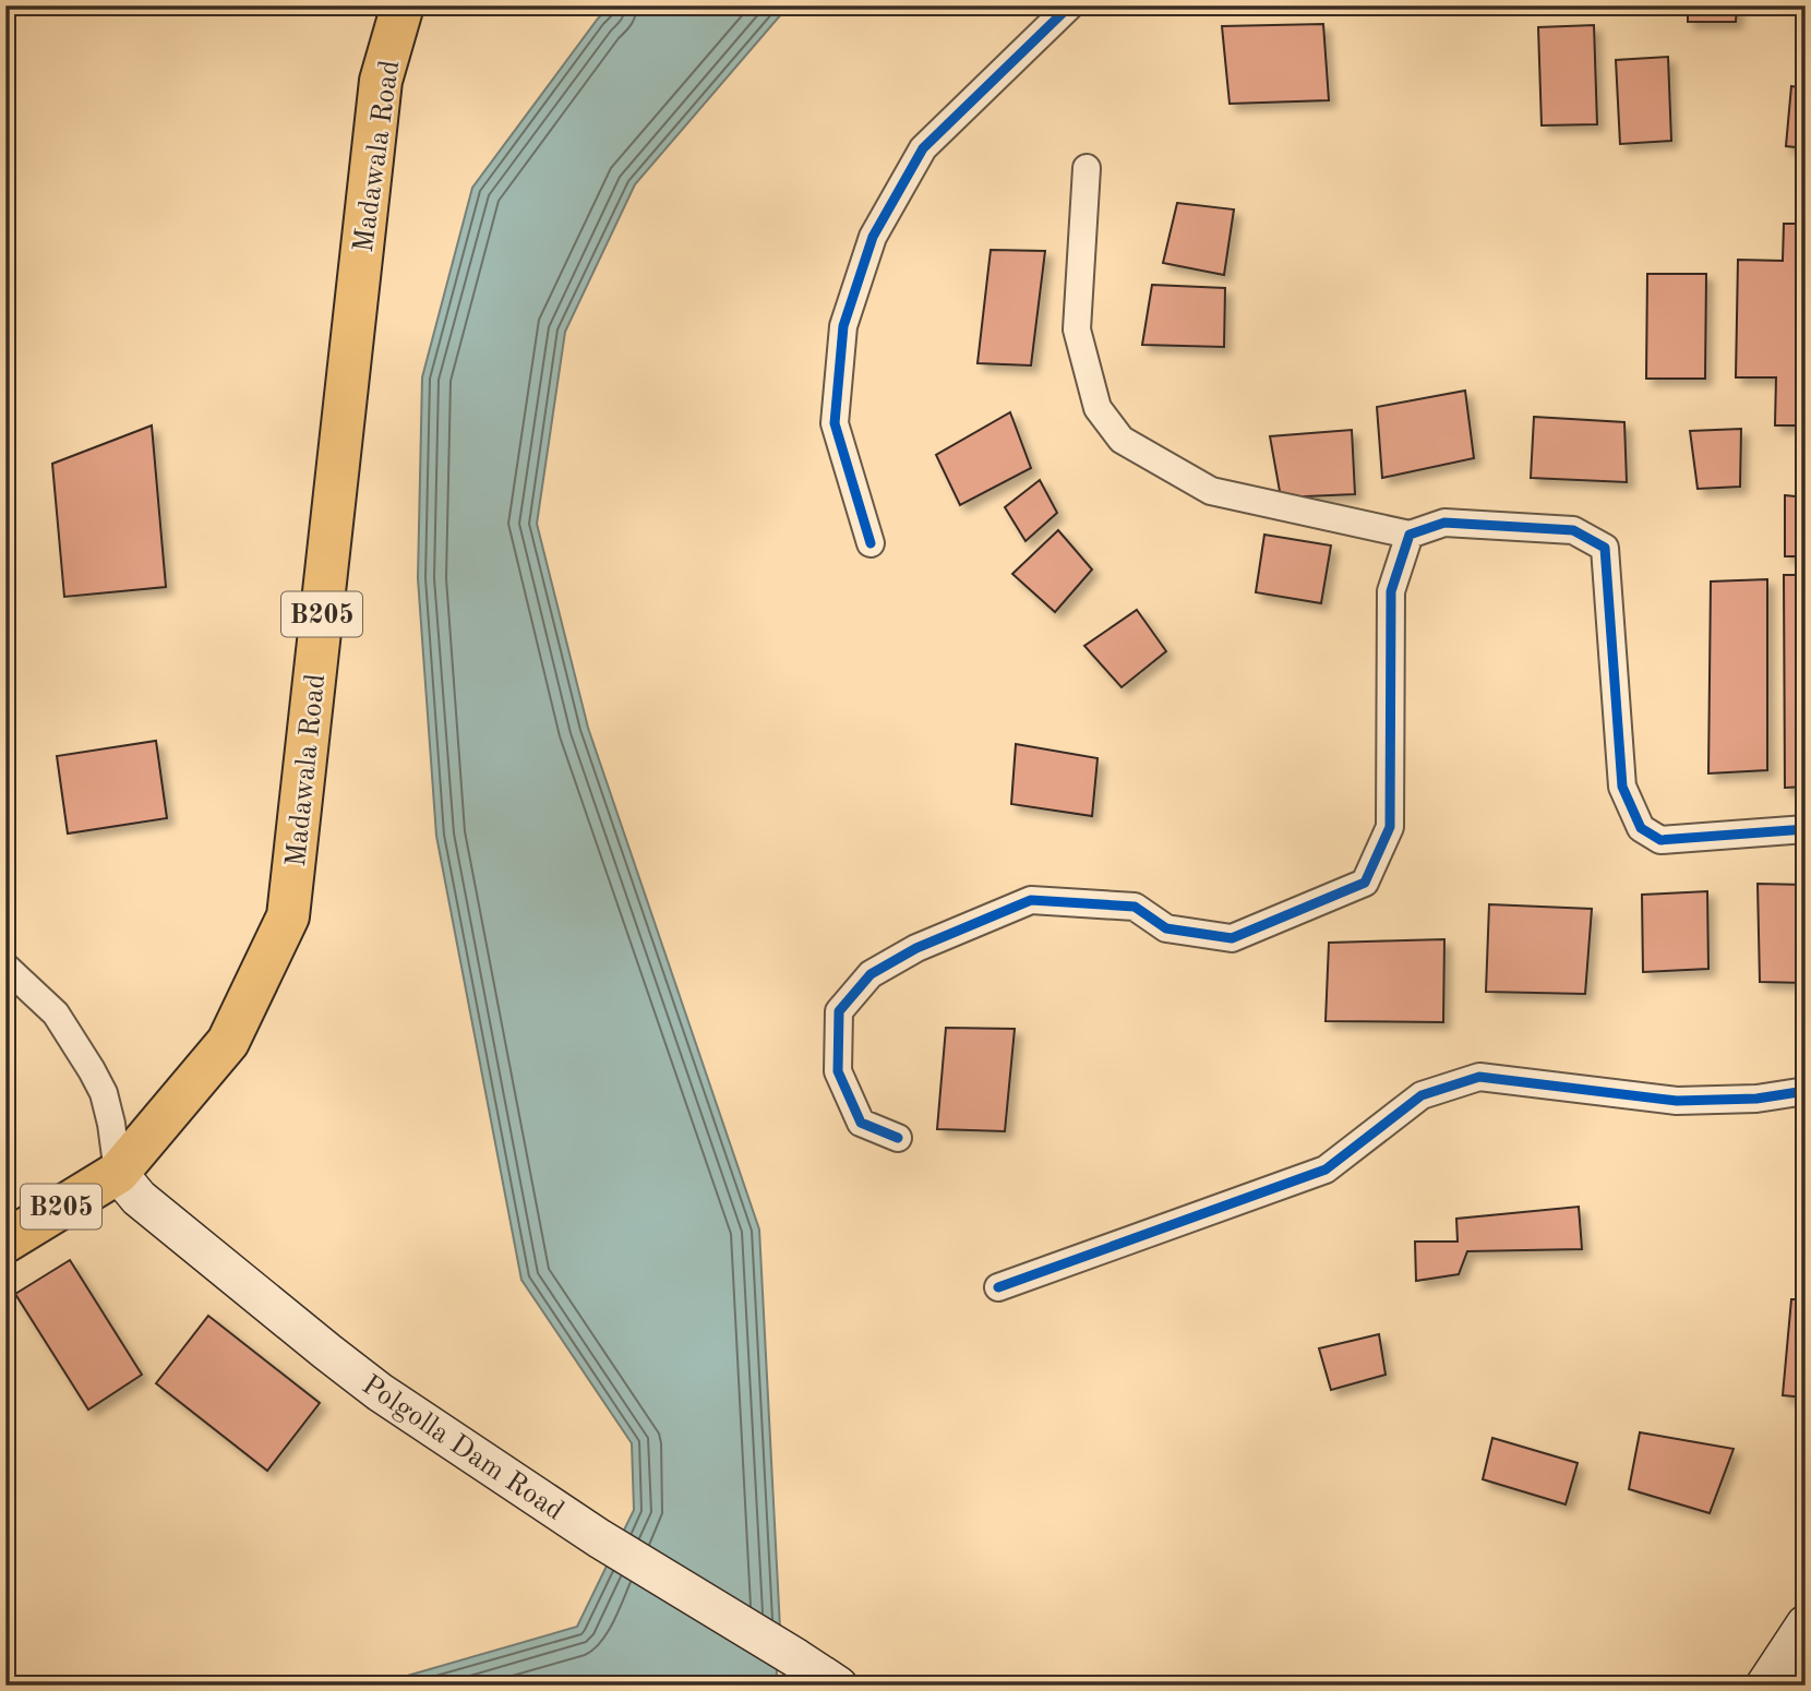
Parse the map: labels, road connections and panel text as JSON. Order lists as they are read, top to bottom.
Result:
{
  "streets": {
    "main road": ["Madawala Road", "B205", "Polgolla Dam Road"]
  },
  "crossings": [
    ["Madawala Road", "Polgolla Dam Road"]
  ]
}
